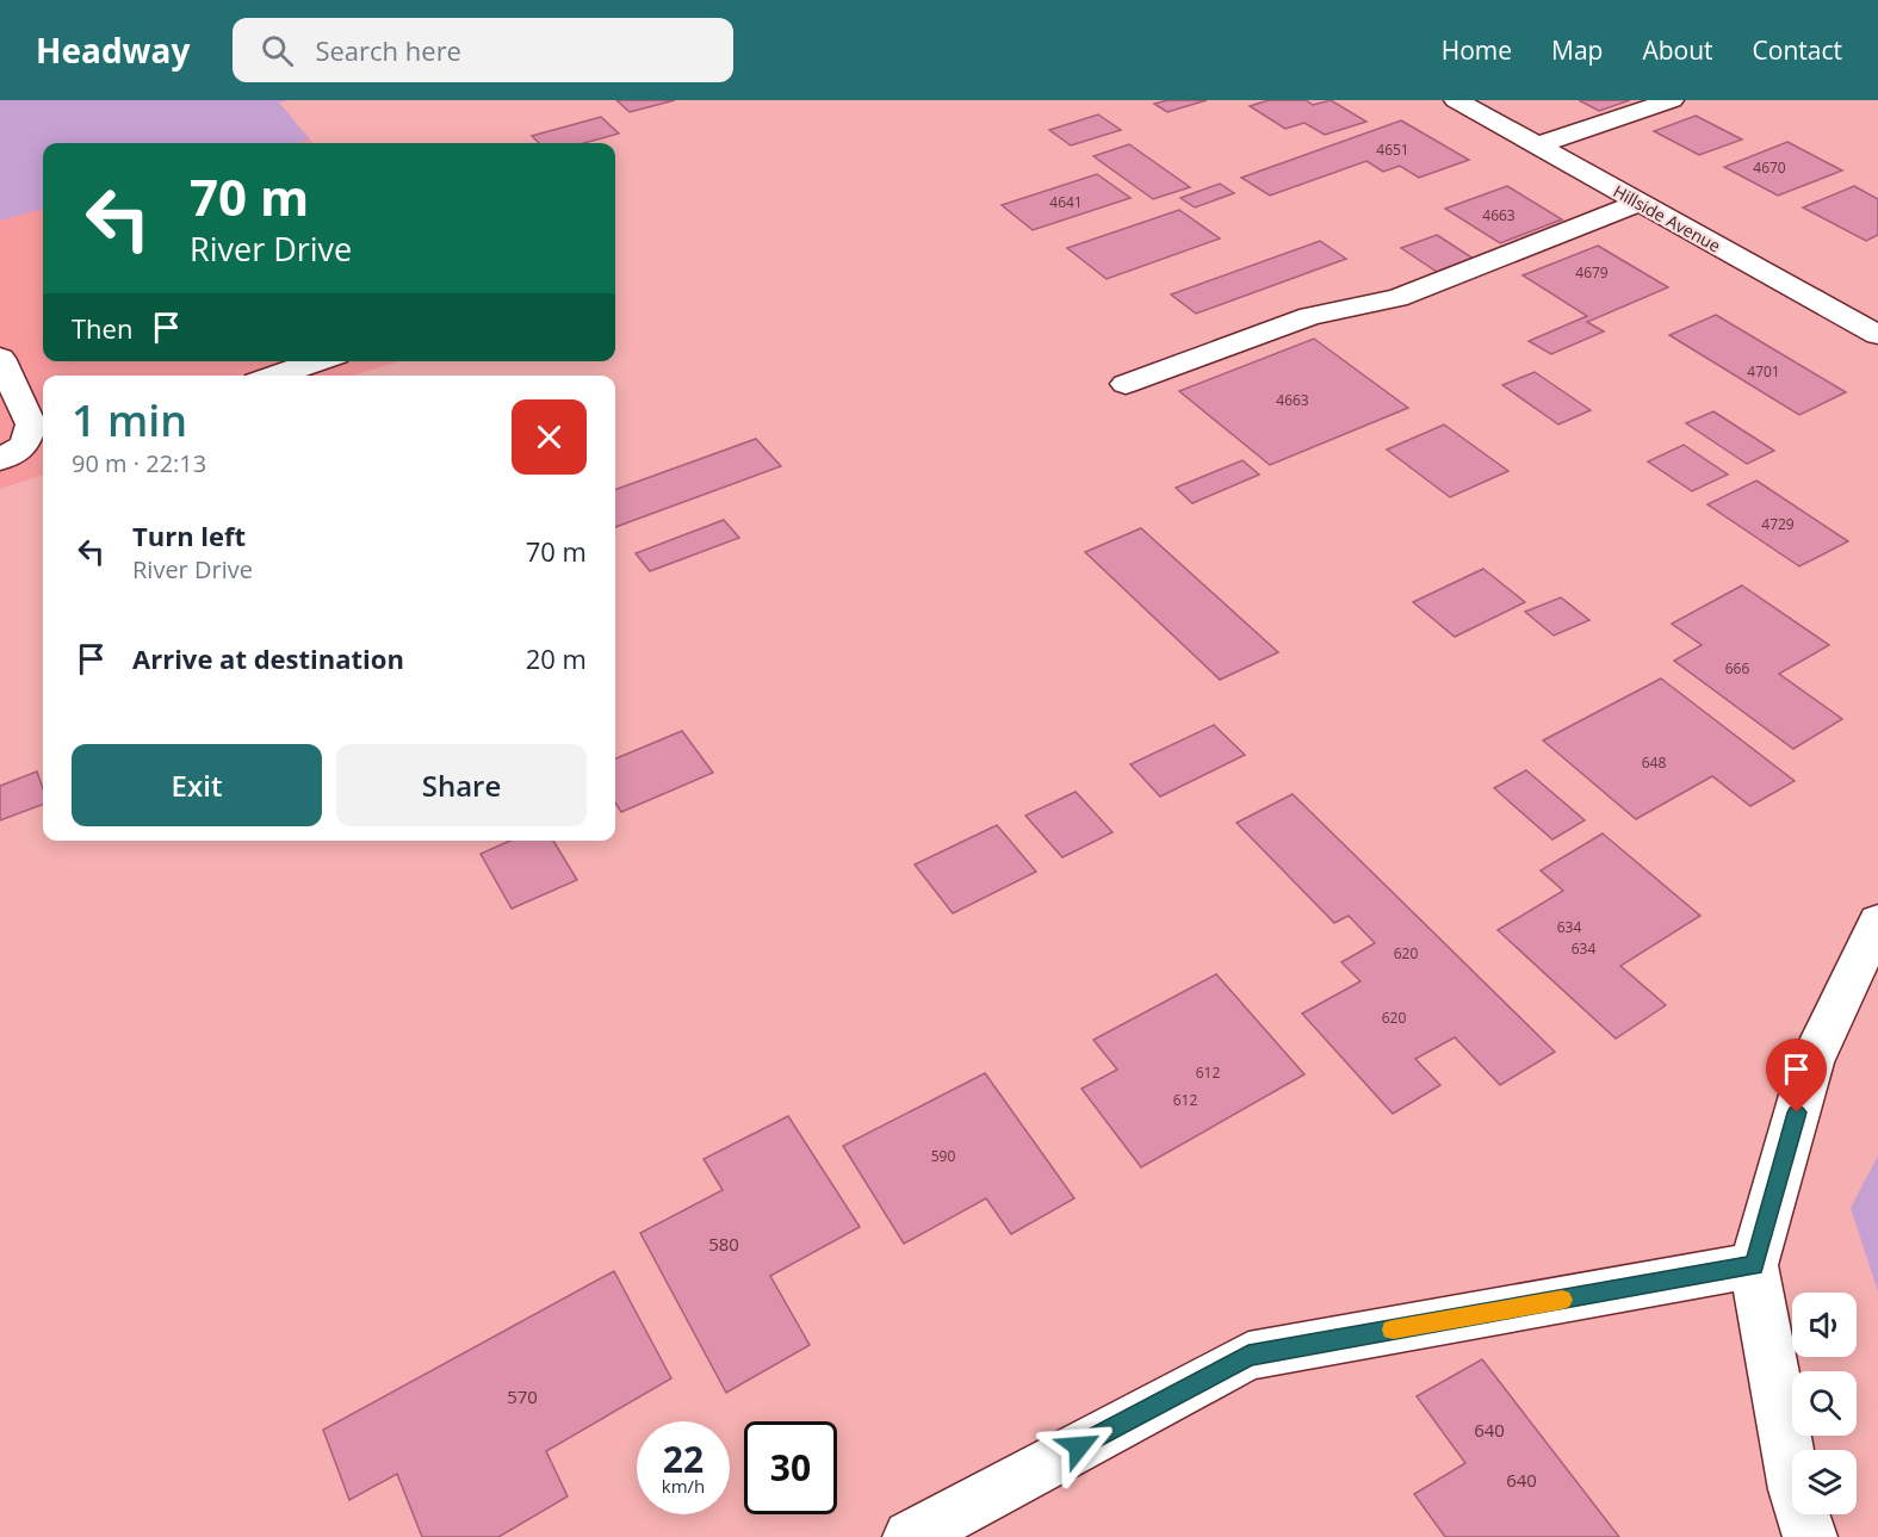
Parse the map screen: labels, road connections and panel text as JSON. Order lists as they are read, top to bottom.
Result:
{
  "streets": {
    "street": ["Hillside Avenue"]
  },
  "house_numbers": [
    "4651",
    "4670",
    "4641",
    "4663",
    "4679",
    "4701",
    "4663",
    "4729",
    "666",
    "648",
    "634",
    "634",
    "620",
    "620",
    "612",
    "612",
    "590",
    "580",
    "570",
    "640",
    "640"
  ],
  "page": {
    "header": "Headway",
    "search": "Search here",
    "nav": [
      "Home",
      "Map",
      "About",
      "Contact"
    ],
    "turn": ["70 m", "River Drive"],
    "then": "Then",
    "heading": ["1 min", "90 m · 22:13"],
    "list": [
      {
        "name": "Turn left",
        "note": "River Drive",
        "value": "70 m"
      },
      {
        "name": "Arrive at destination",
        "value": "20 m"
      }
    ],
    "buttons": ["Exit", "Share"],
    "speed": "22 km/h",
    "limit": "30"
  }
}
